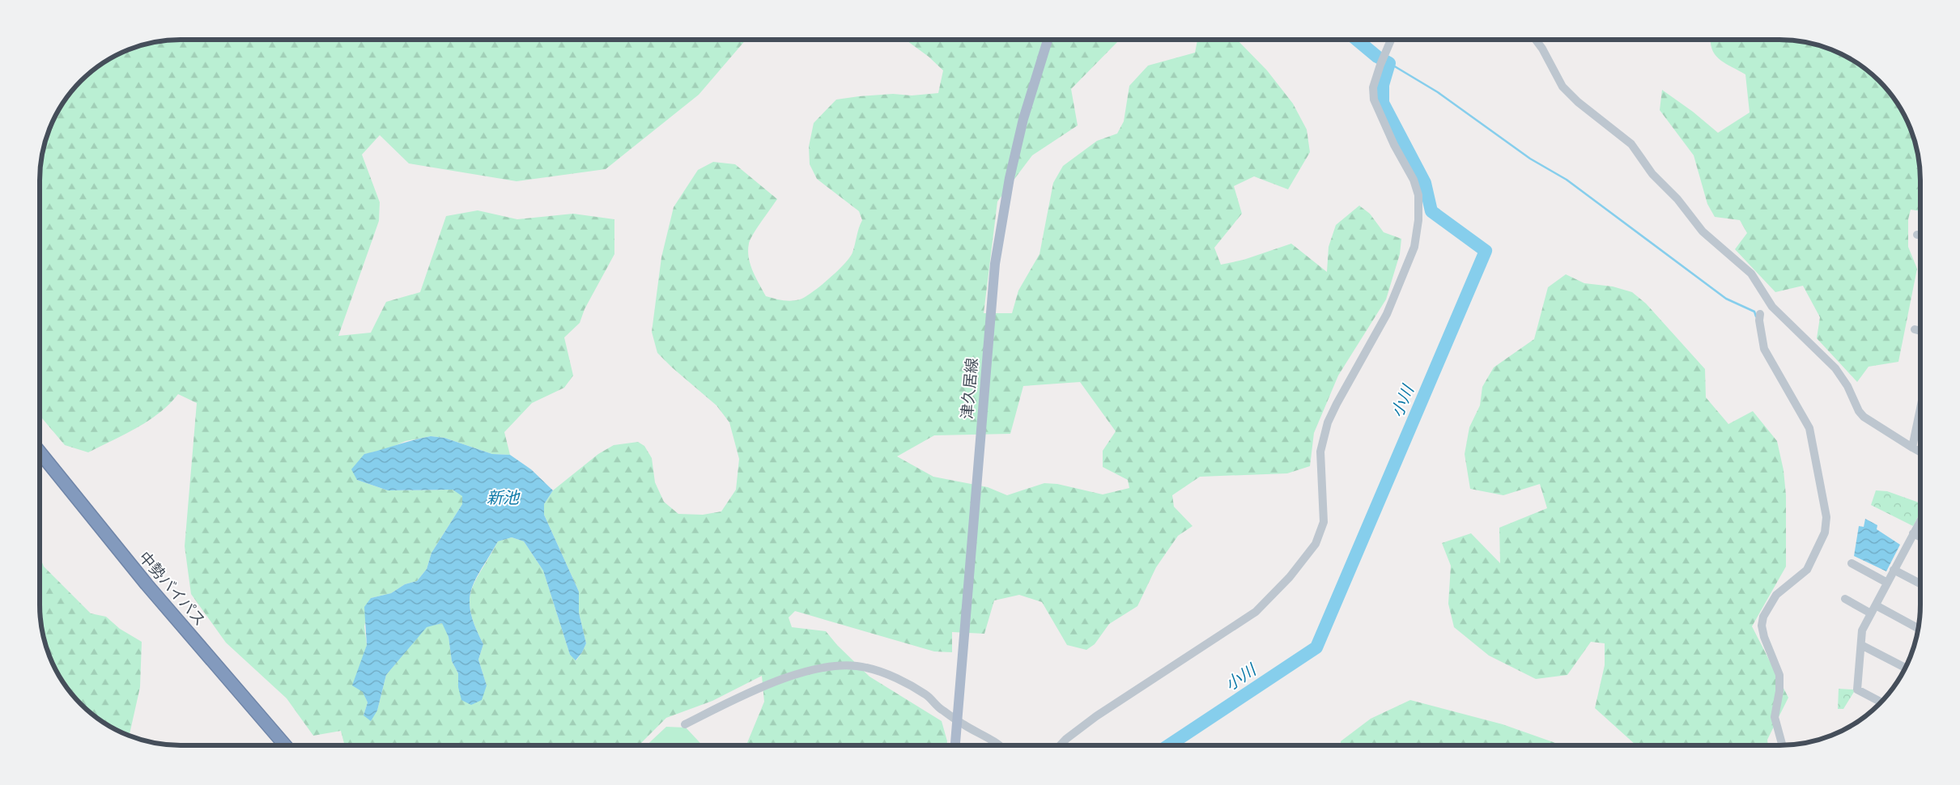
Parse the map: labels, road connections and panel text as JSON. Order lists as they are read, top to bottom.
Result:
{
  "streets": {
    "highway": ["中勢バイパス"],
    "main road": ["津久居線"]
  },
  "water": ["小川", "新池"]
}
